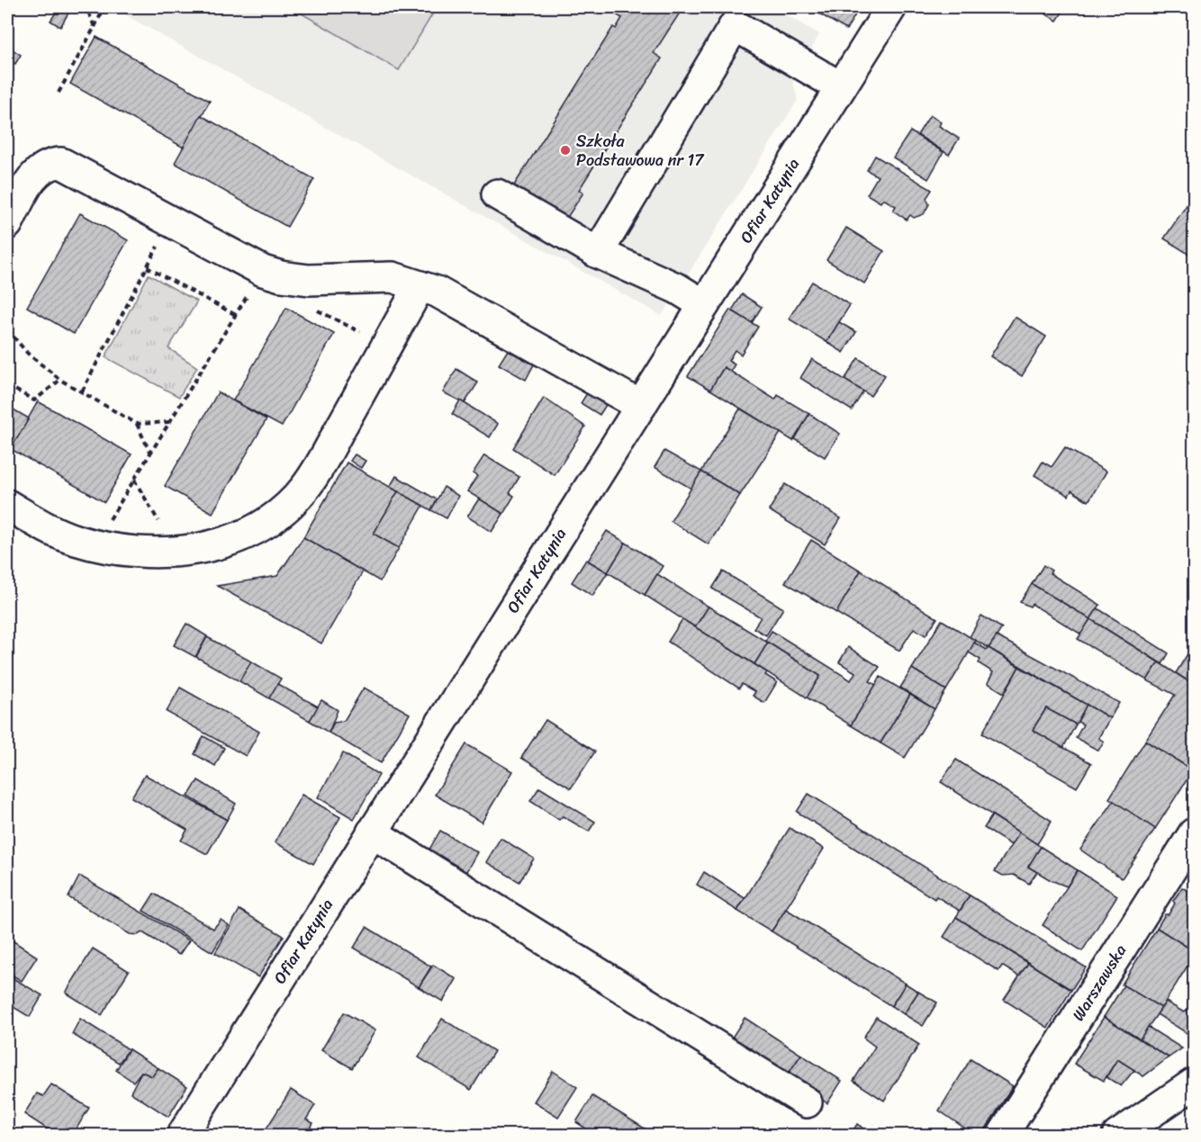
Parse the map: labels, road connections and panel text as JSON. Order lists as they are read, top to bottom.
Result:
{
  "streets": {
    "street": ["Ofiar Katynia", "Warszawska"]
  },
  "places": ["Szkoła Podstawowa nr 17"]
}
